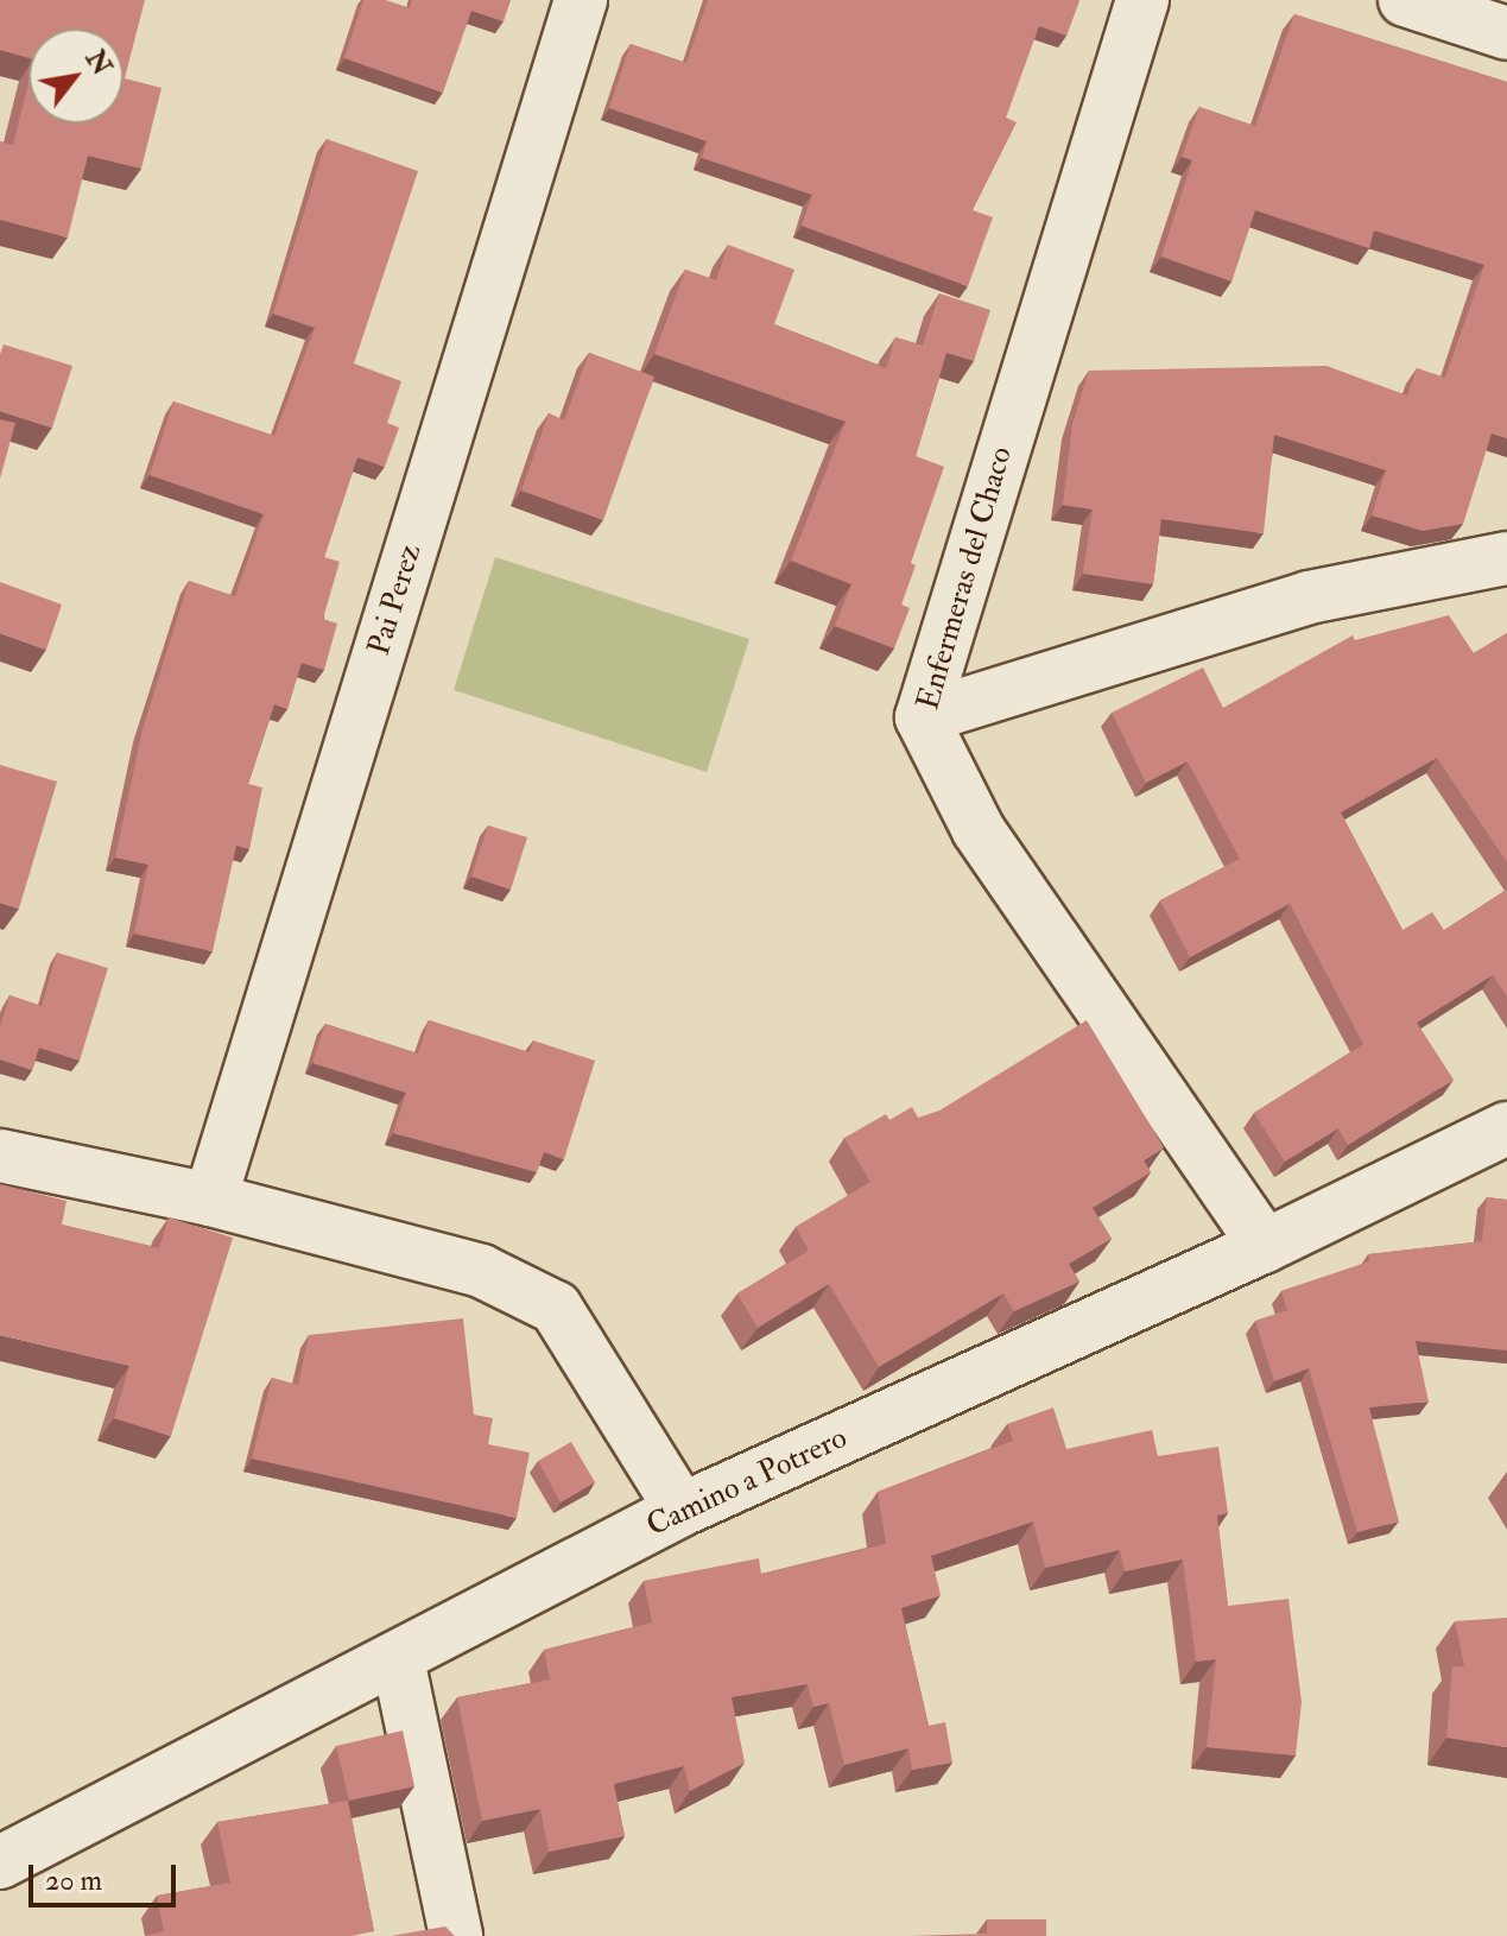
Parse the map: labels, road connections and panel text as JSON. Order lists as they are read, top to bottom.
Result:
{
  "streets": {
    "street": ["Enfermeras del Chaco", "Pai Perez", "Camino a Potrero"]
  },
  "crossings": [
    ["Enfermeras del Chaco", "Camino a Potrero"]
  ],
  "scale_bar": "20 m",
  "north": "top right"
}
